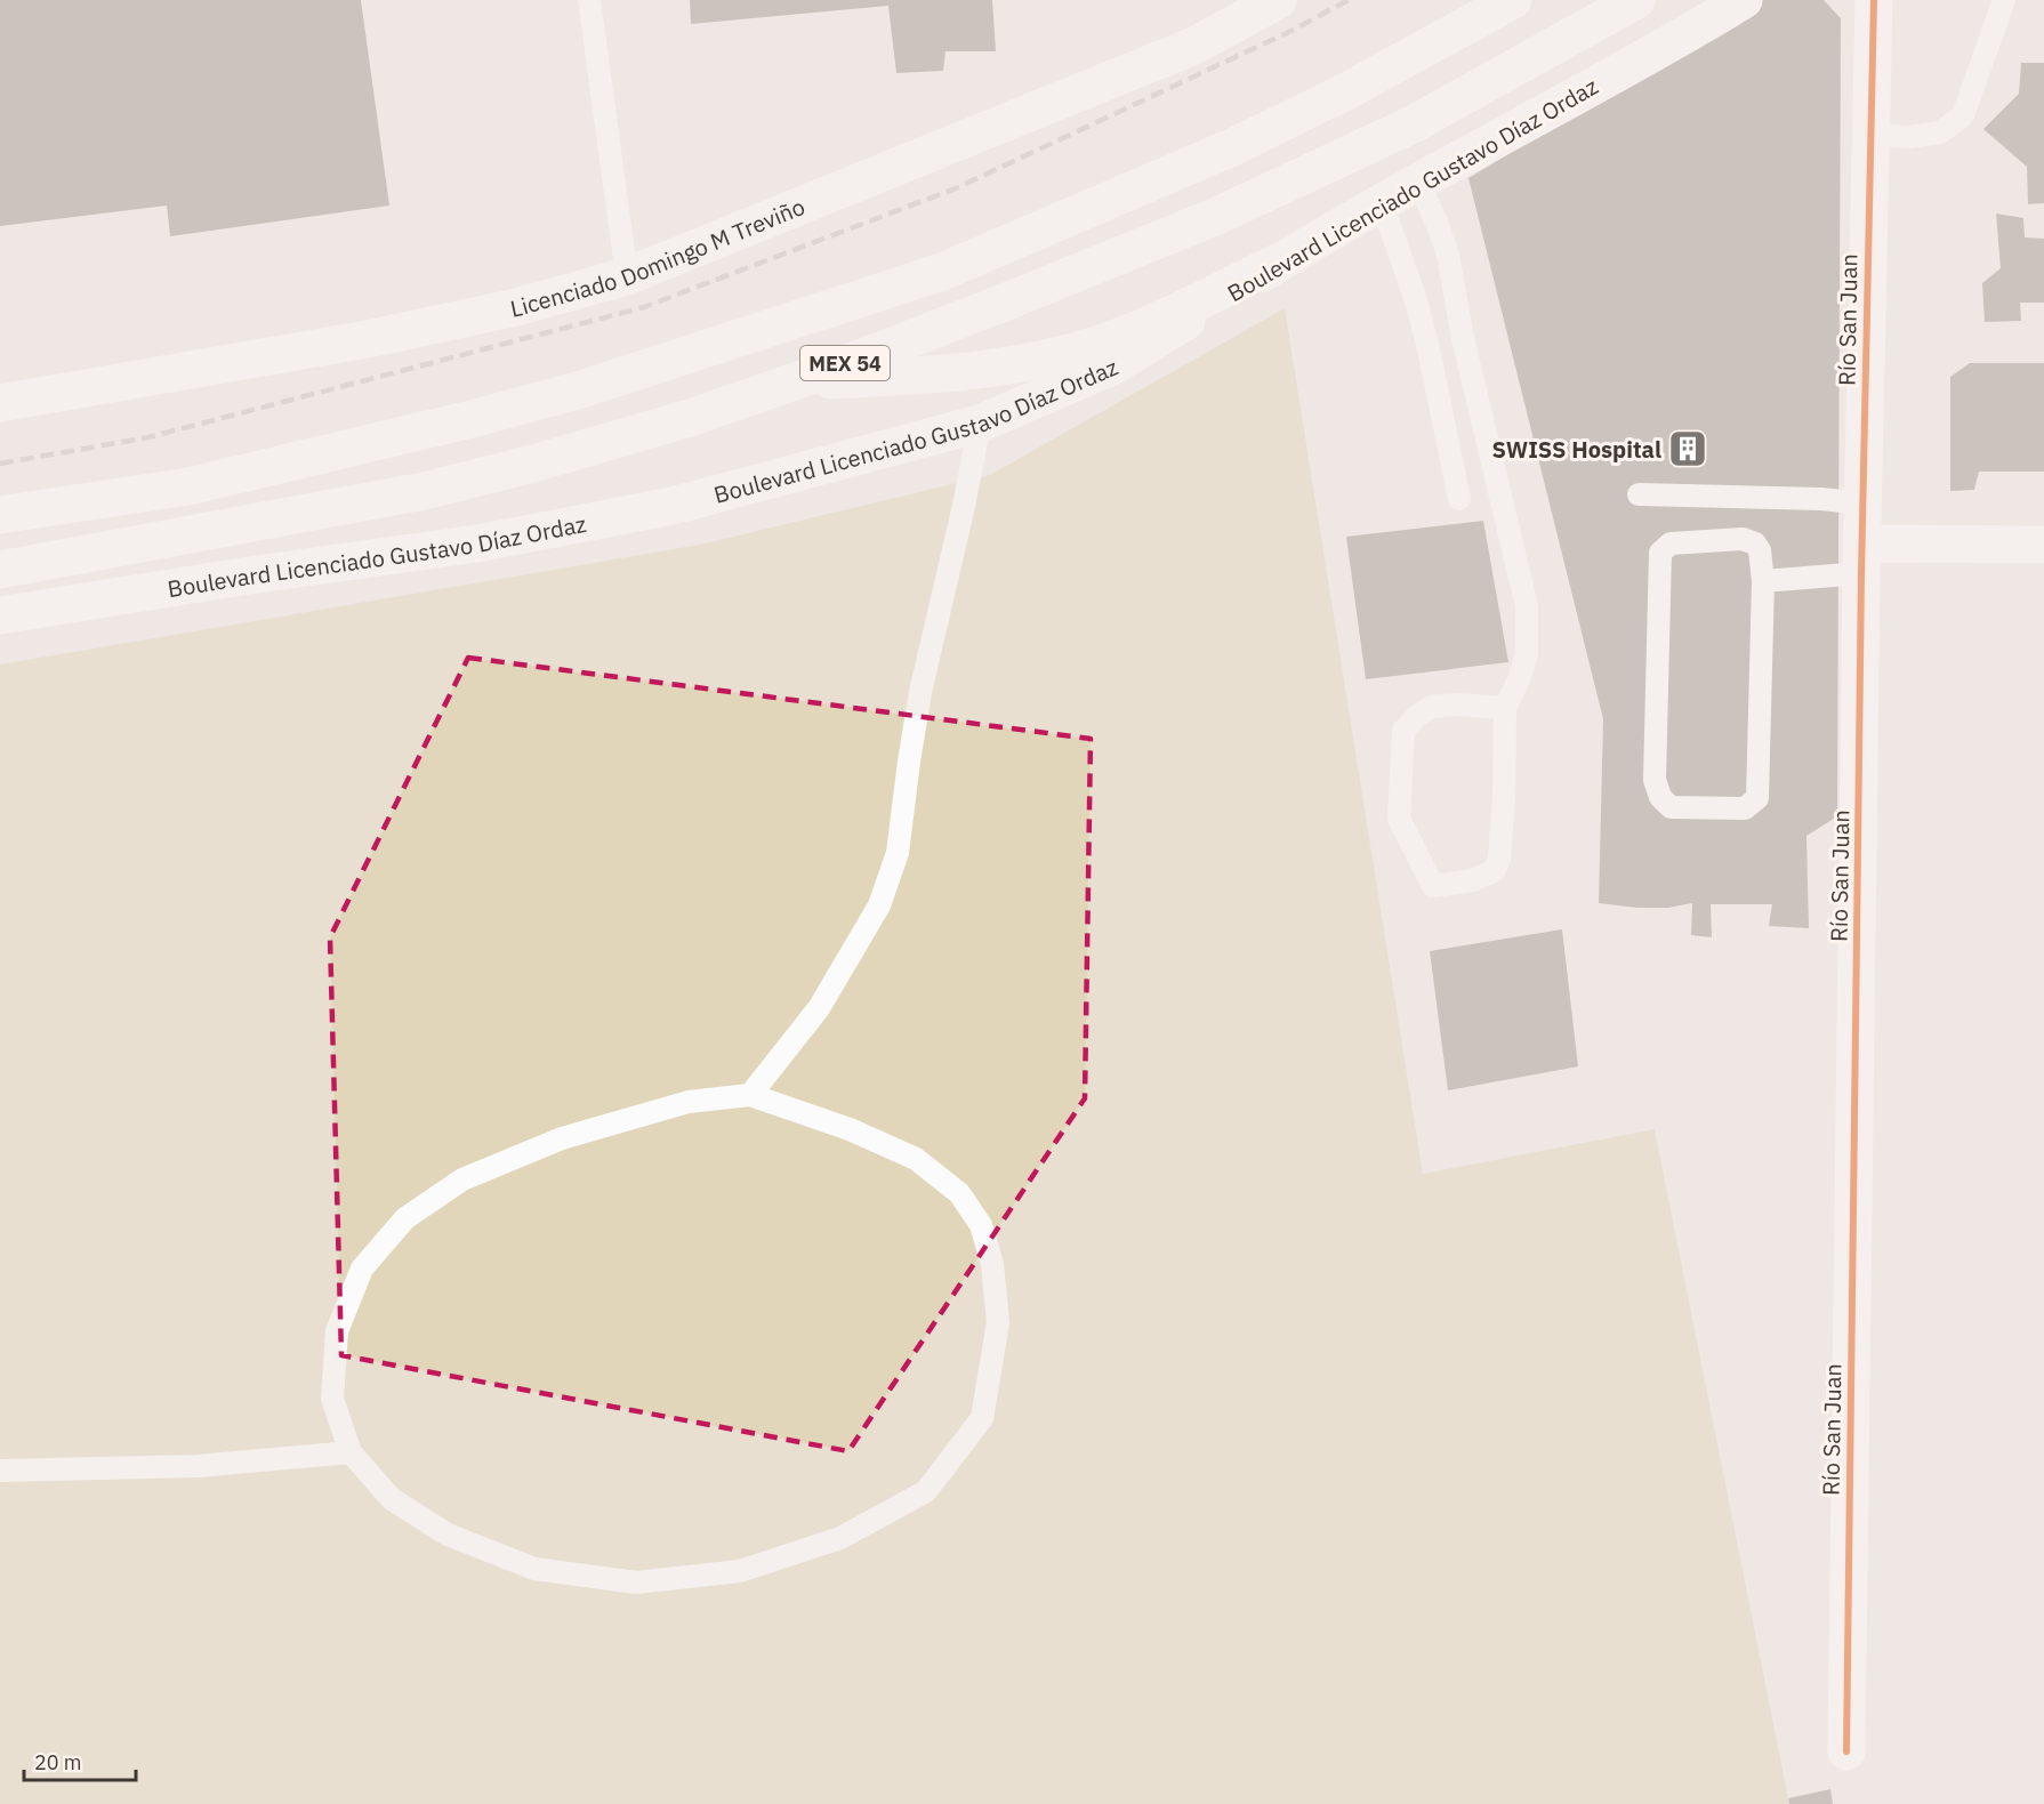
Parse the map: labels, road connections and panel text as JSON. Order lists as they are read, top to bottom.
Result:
{
  "streets": {
    "main road": [
      "Boulevard Licenciado Gustavo Díaz Ordaz",
      "Licenciado Domingo M Treviño",
      "Río San Juan",
      "MEX 54"
    ]
  },
  "places": {
    "building": ["SWISS Hospital"]
  },
  "scale_bar": "20 m"
}
